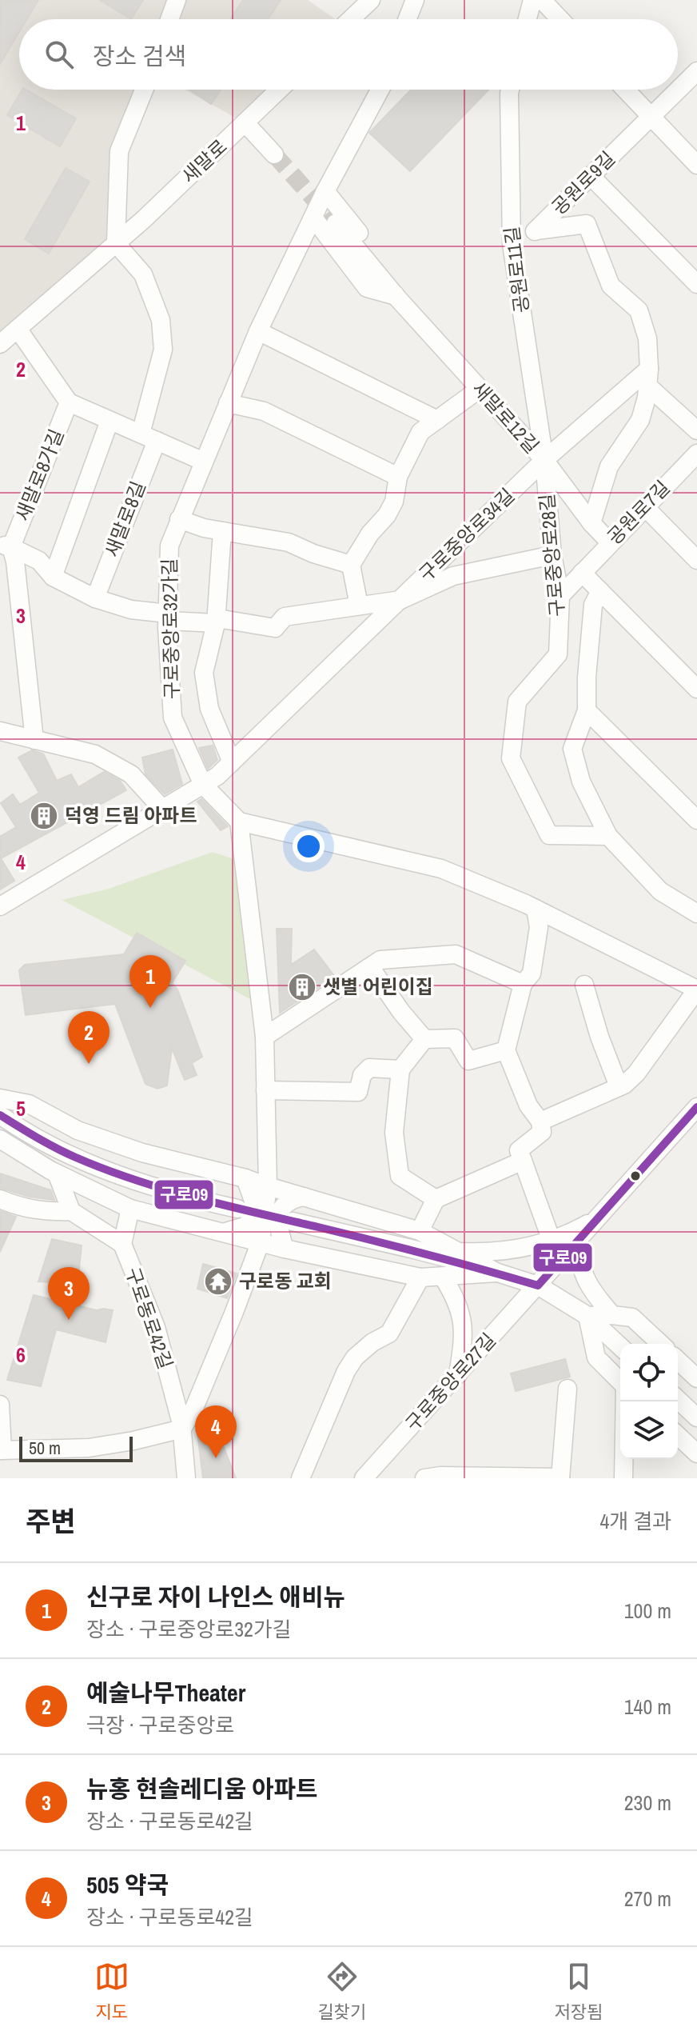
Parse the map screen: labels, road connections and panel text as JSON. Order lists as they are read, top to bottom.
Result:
{
  "streets": {
    "street": [
      "새말로",
      "공원로9길",
      "공원로11길",
      "새말로12길",
      "새말로8가길",
      "공원로7길",
      "새말로8길",
      "구로중앙로34길",
      "구로중앙로28길",
      "구로중앙로32가길",
      "구로동로42길",
      "구로중앙로27길"
    ]
  },
  "crossings": [
    ["공원로9길", "공원로11길"],
    ["공원로11길", "새말로12길"],
    ["공원로11길", "구로중앙로34길"],
    ["공원로11길", "구로중앙로28길"],
    ["새말로12길", "공원로7길"],
    ["새말로12길", "구로중앙로34길"],
    ["새말로12길", "구로중앙로28길"],
    ["새말로12길", "구로중앙로32가길"],
    ["공원로7길", "구로중앙로28길"],
    ["구로중앙로34길", "구로중앙로28길"],
    ["구로중앙로34길", "구로중앙로32가길"]
  ],
  "places": {
    "building": ["덕영 드림 아파트", "샛별 어린이집"],
    "temple": ["구로동 교회"]
  },
  "lines": ["transit line 구로09"],
  "scale_bar": "50 m",
  "page": {
    "search": "장소 검색",
    "pins": [
      "1",
      "2",
      "3",
      "4"
    ],
    "scale": "50 m",
    "heading": ["주변", "4개 결과"],
    "list": [
      {
        "mark": "1",
        "name": "신구로 자이 나인스 애비뉴",
        "note": "장소 · 구로중앙로32가길",
        "value": "100 m"
      },
      {
        "mark": "2",
        "name": "예술나무Theater",
        "note": "극장 · 구로중앙로",
        "value": "140 m"
      },
      {
        "mark": "3",
        "name": "뉴홍 현솔레디움 아파트",
        "note": "장소 · 구로동로42길",
        "value": "230 m"
      },
      {
        "mark": "4",
        "name": "505 약국",
        "note": "장소 · 구로동로42길",
        "value": "270 m"
      }
    ],
    "nav": ["지도", "길찾기", "저장됨"]
  },
  "grid": {
    "rows": [
      "1",
      "2",
      "3",
      "4",
      "5",
      "6"
    ]
  }
}
